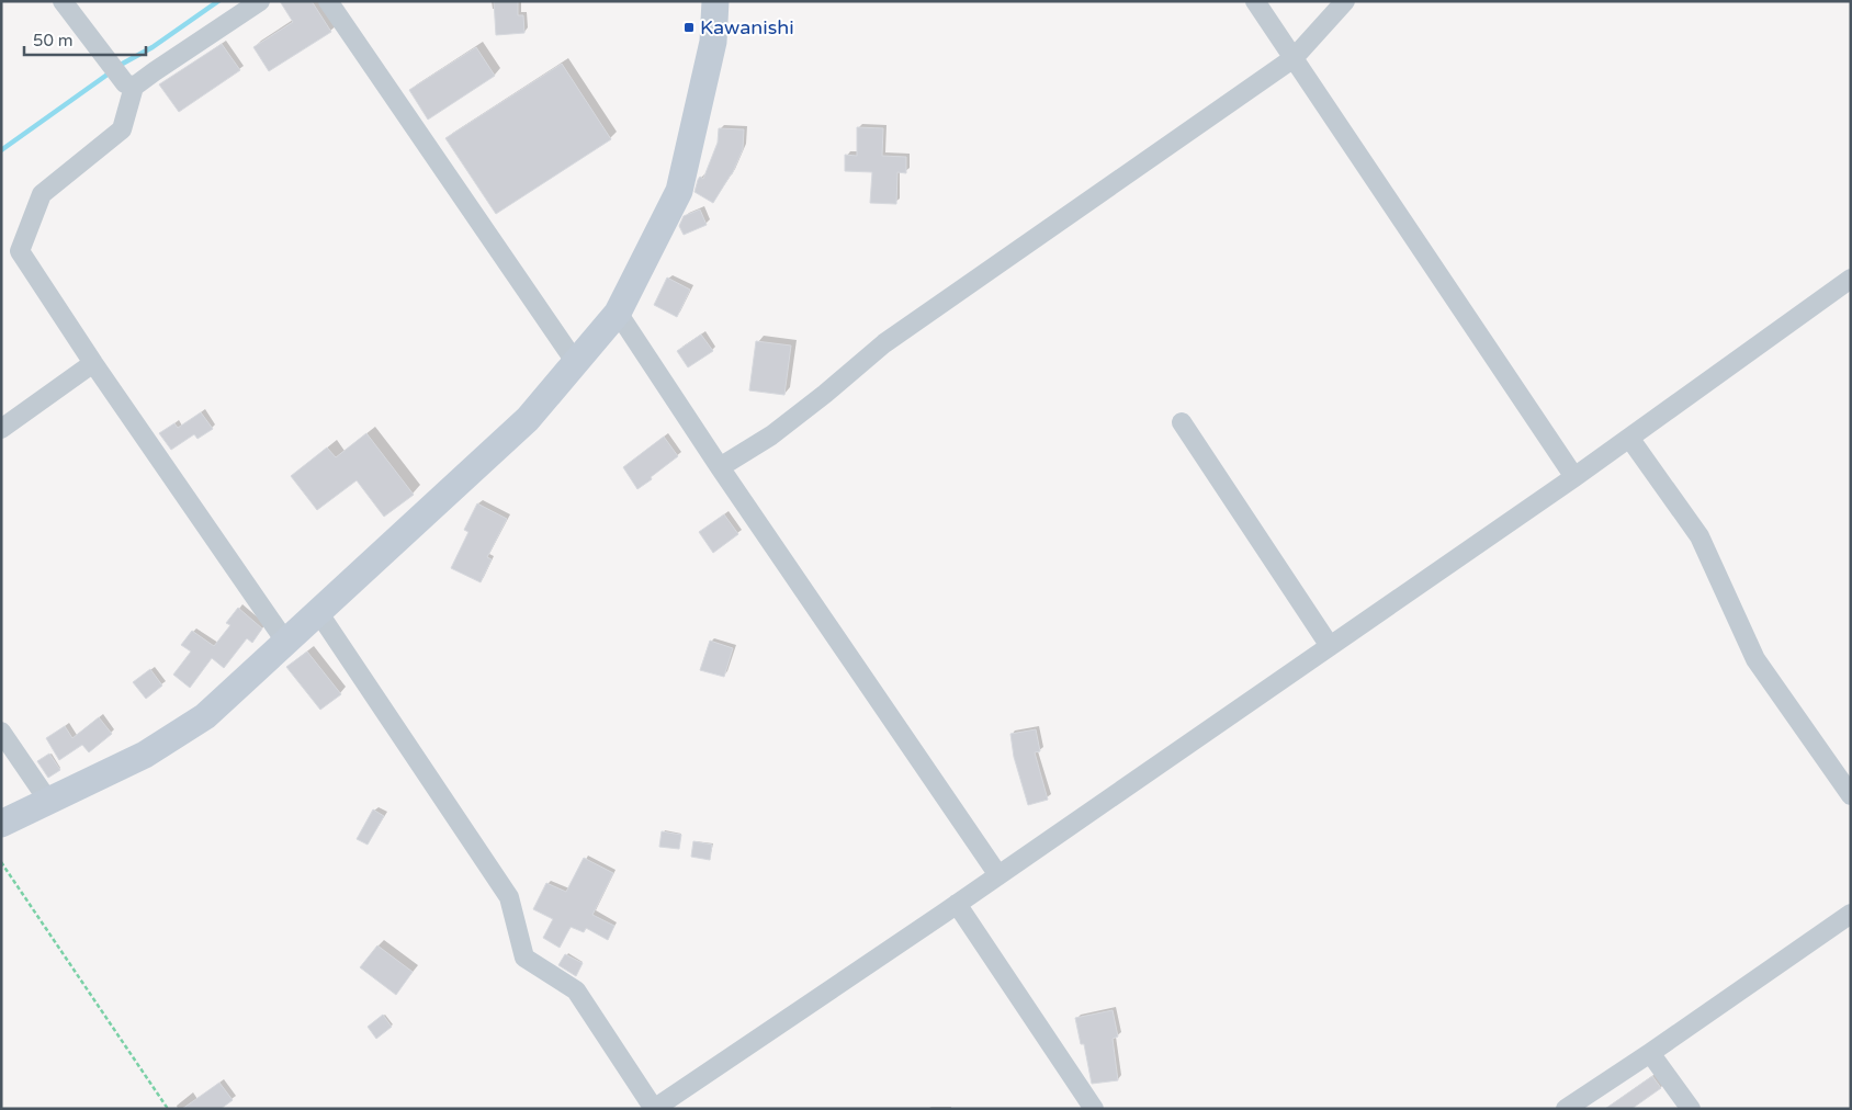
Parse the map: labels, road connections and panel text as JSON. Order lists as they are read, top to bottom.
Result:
{
  "places": {
    "transit": ["Kawanishi"]
  },
  "scale_bar": "50 m"
}
